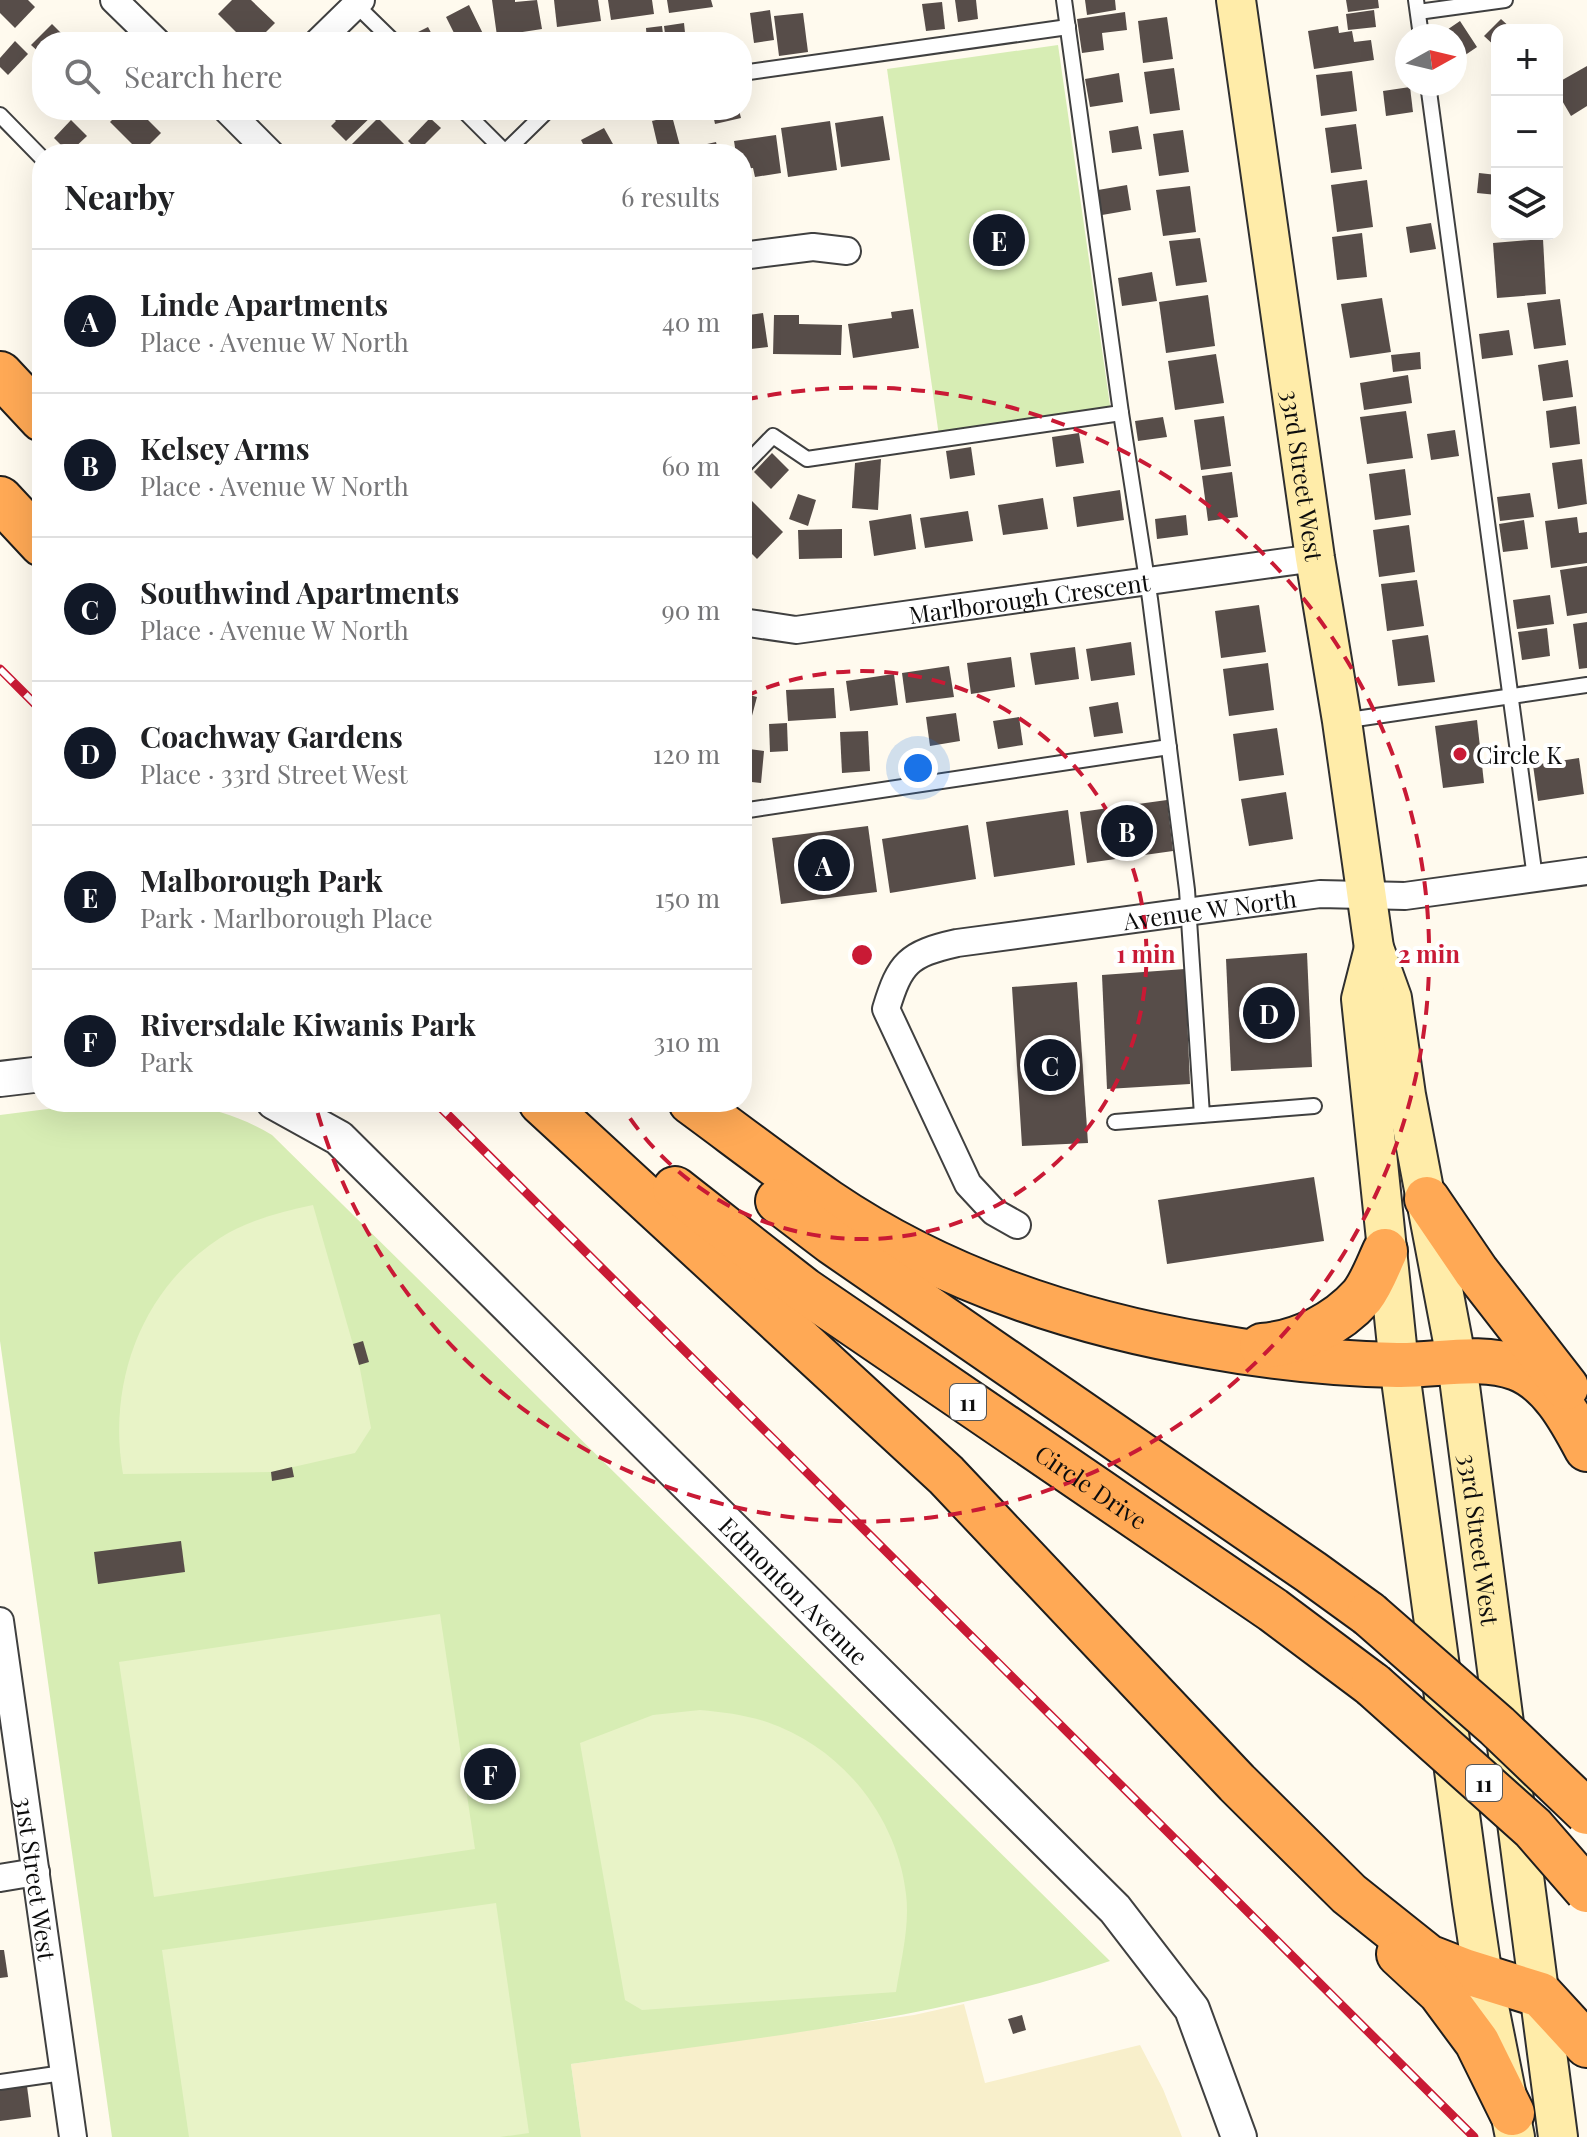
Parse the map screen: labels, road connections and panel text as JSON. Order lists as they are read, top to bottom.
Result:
{
  "streets": {
    "highway": ["11", "Circle Drive"],
    "main road": ["33rd Street West"],
    "street": [
      "Marlborough Crescent",
      "Avenue W North",
      "Edmonton Avenue",
      "31st Street West"
    ]
  },
  "crossings": [
    ["33rd Street West", "Marlborough Crescent"],
    ["33rd Street West", "Avenue W North"]
  ],
  "places": ["Circle K"],
  "north": "right",
  "page": {
    "map_buttons": ["+", "−"],
    "search": "Search here",
    "heading": ["Nearby", "6 results"],
    "pins": [
      "E",
      "B",
      "A",
      "D",
      "C",
      "F"
    ],
    "list": [
      {
        "mark": "A",
        "name": "Linde Apartments",
        "note": "Place · Avenue W North",
        "value": "40 m"
      },
      {
        "mark": "B",
        "name": "Kelsey Arms",
        "note": "Place · Avenue W North",
        "value": "60 m"
      },
      {
        "mark": "C",
        "name": "Southwind Apartments",
        "note": "Place · Avenue W North",
        "value": "90 m"
      },
      {
        "mark": "D",
        "name": "Coachway Gardens",
        "note": "Place · 33rd Street West",
        "value": "120 m"
      },
      {
        "mark": "E",
        "name": "Malborough Park",
        "note": "Park · Marlborough Place",
        "value": "150 m"
      },
      {
        "mark": "F",
        "name": "Riversdale Kiwanis Park",
        "note": "Park",
        "value": "310 m"
      }
    ]
  },
  "rings": ["1 min", "2 min"]
}
